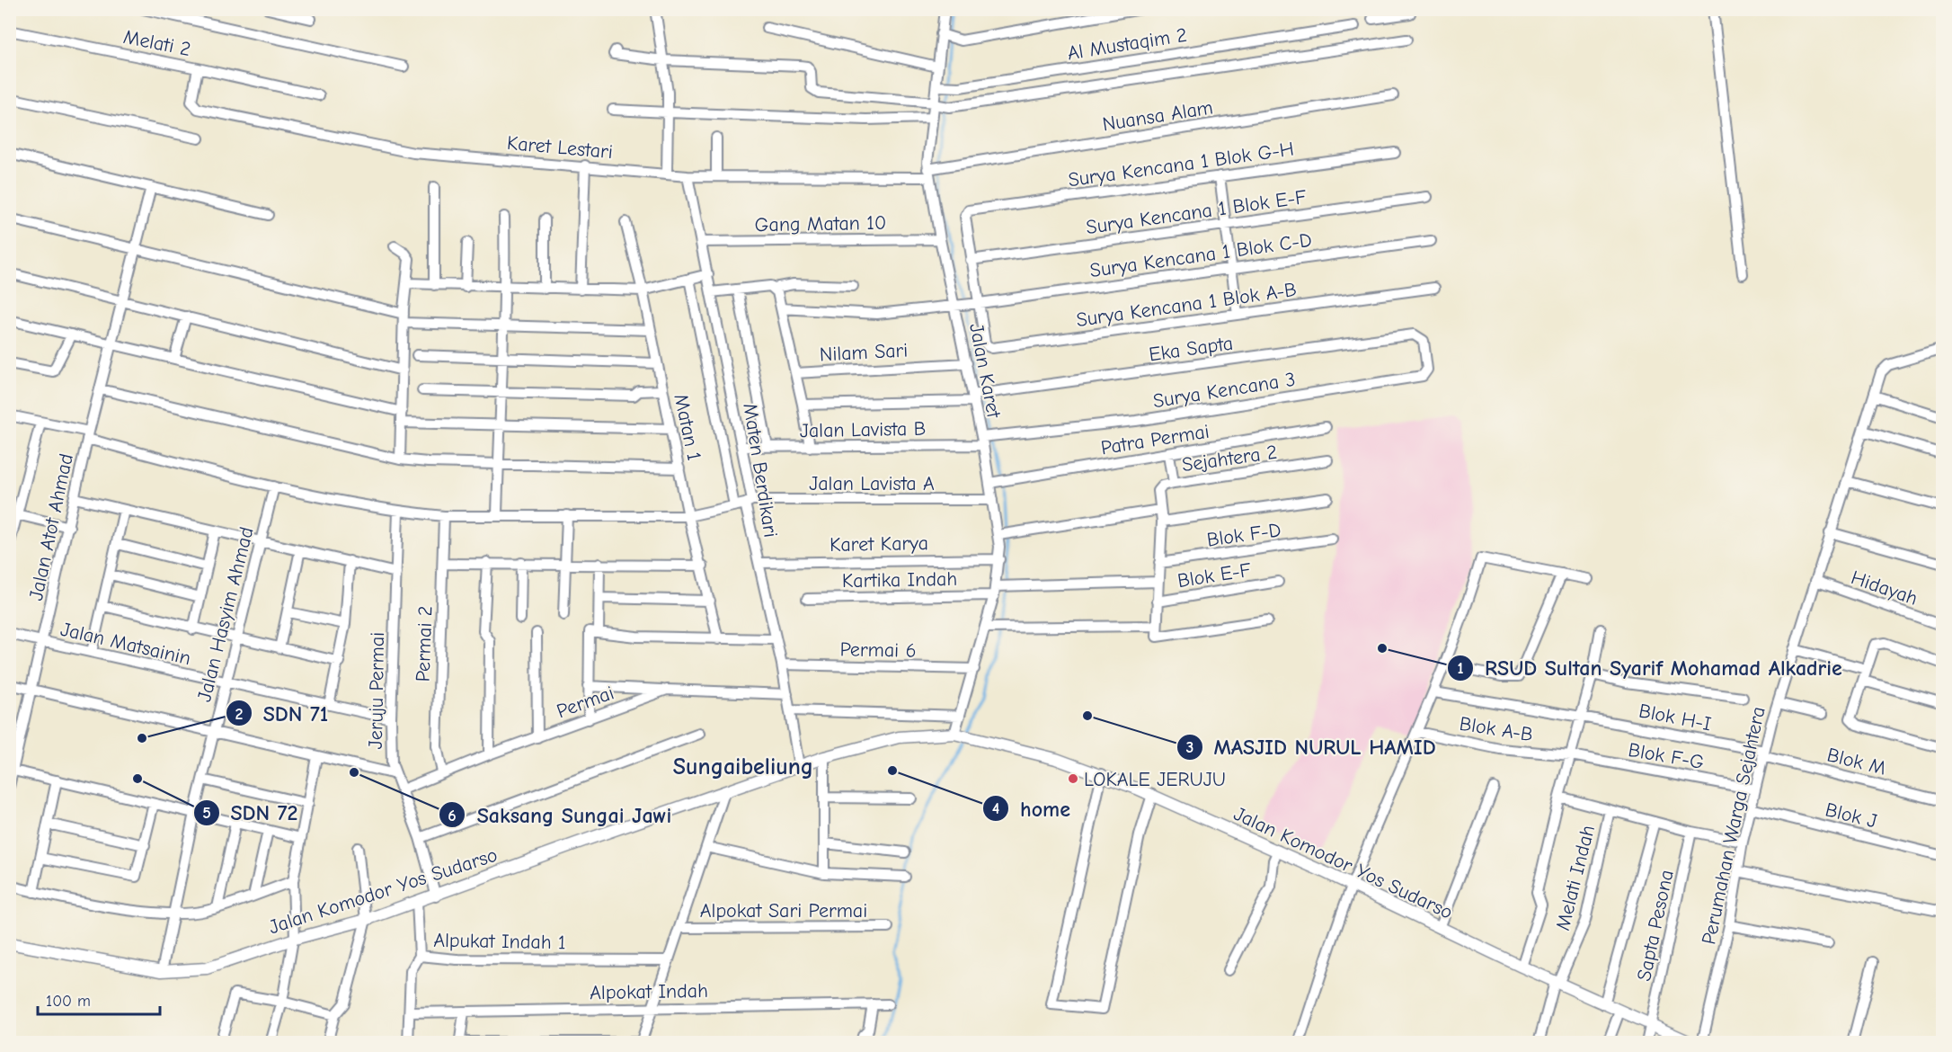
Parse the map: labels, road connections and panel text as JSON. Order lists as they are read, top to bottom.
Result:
{
  "streets": {
    "street": [
      "Melati 2",
      "Al Mustaqim 2",
      "Nuansa Alam",
      "Karet Lestari",
      "Surya Kencana 1 Blok G-H",
      "Surya Kencana 1 Blok E-F",
      "Gang Matan 10",
      "Surya Kencana 1 Blok C-D",
      "Surya Kencana 1 Blok A-B",
      "Eka Sapta",
      "Nilam Sari",
      "Jalan Karet",
      "Surya Kencana 3",
      "Matan 1",
      "Jalan Lavista B",
      "Patra Permai",
      "Sejahtera 2",
      "Maten Berdikari",
      "Jalan Lavista A",
      "Jalan Atot Ahmad",
      "Blok F-D",
      "Karet Karya",
      "Blok E-F",
      "Kartika Indah",
      "Hidayah",
      "Jalan Hasyim Ahmad",
      "Jalan Matsainin",
      "Permai 2",
      "Permai 6",
      "Jeruju Permai",
      "Permai",
      "Blok H-I",
      "Blok A-B",
      "Blok F-G",
      "Blok M",
      "Blok J",
      "Perumahan Warga Sejahtera",
      "Jalan Komodor Yos Sudarso",
      "Melati Indah",
      "Alpokat Sari Permai",
      "Sapta Pesona",
      "Alpukat Indah 1",
      "Alpokat Indah"
    ]
  },
  "crossings": [
    ["Melati 2", "Karet Lestari"],
    ["Al Mustaqim 2", "Jalan Karet"],
    ["Nuansa Alam", "Karet Lestari"],
    ["Nuansa Alam", "Jalan Karet"],
    ["Karet Lestari", "Jalan Karet"],
    ["Karet Lestari", "Maten Berdikari"],
    ["Surya Kencana 1 Blok G-H", "Surya Kencana 1 Blok A-B"],
    ["Surya Kencana 1 Blok E-F", "Surya Kencana 1 Blok A-B"],
    ["Gang Matan 10", "Jalan Karet"],
    ["Gang Matan 10", "Maten Berdikari"],
    ["Surya Kencana 1 Blok C-D", "Surya Kencana 1 Blok A-B"],
    ["Surya Kencana 1 Blok C-D", "Jalan Karet"],
    ["Eka Sapta", "Nilam Sari"],
    ["Eka Sapta", "Jalan Karet"],
    ["Eka Sapta", "Surya Kencana 3"],
    ["Nilam Sari", "Jalan Karet"],
    ["Nilam Sari", "Jalan Lavista B"],
    ["Jalan Karet", "Surya Kencana 3"],
    ["Jalan Karet", "Jalan Lavista B"],
    ["Jalan Karet", "Patra Permai"],
    ["Jalan Karet", "Jalan Lavista A"],
    ["Jalan Karet", "Karet Karya"],
    ["Jalan Karet", "Kartika Indah"],
    ["Jalan Karet", "Permai 6"],
    ["Jalan Karet", "Jalan Komodor Yos Sudarso"],
    ["Surya Kencana 3", "Jalan Lavista B"],
    ["Matan 1", "Jalan Lavista A"],
    ["Jalan Lavista B", "Maten Berdikari"],
    ["Sejahtera 2", "Blok F-D"],
    ["Sejahtera 2", "Blok E-F"],
    ["Sejahtera 2", "Kartika Indah"],
    ["Maten Berdikari", "Jalan Lavista A"],
    ["Maten Berdikari", "Karet Karya"],
    ["Maten Berdikari", "Permai 6"],
    ["Maten Berdikari", "Permai"],
    ["Maten Berdikari", "Jalan Komodor Yos Sudarso"],
    ["Jalan Lavista A", "Jalan Atot Ahmad"],
    ["Jalan Lavista A", "Jalan Hasyim Ahmad"],
    ["Jalan Lavista A", "Permai 2"],
    ["Jalan Lavista A", "Jeruju Permai"],
    ["Jalan Atot Ahmad", "Jalan Matsainin"],
    ["Hidayah", "Perumahan Warga Sejahtera"],
    ["Jalan Hasyim Ahmad", "Jalan Matsainin"],
    ["Jalan Hasyim Ahmad", "Jalan Komodor Yos Sudarso"],
    ["Jalan Matsainin", "Jeruju Permai"],
    ["Permai 2", "Permai"],
    ["Jeruju Permai", "Permai"],
    ["Jeruju Permai", "Jalan Komodor Yos Sudarso"],
    ["Blok H-I", "Blok M"],
    ["Blok H-I", "Perumahan Warga Sejahtera"],
    ["Blok A-B", "Blok F-G"],
    ["Blok F-G", "Perumahan Warga Sejahtera"],
    ["Blok M", "Perumahan Warga Sejahtera"],
    ["Blok J", "Perumahan Warga Sejahtera"],
    ["Jalan Komodor Yos Sudarso", "Melati Indah"],
    ["Jalan Komodor Yos Sudarso", "Sapta Pesona"],
    ["Alpukat Indah 1", "Alpokat Indah"]
  ],
  "districts": ["Sungaibeliung"],
  "places": [
    "RSUD Sultan Syarif Mohamad Alkadrie",
    "MASJID NURUL HAMID",
    "SDN 71",
    "home",
    "Saksang Sungai Jawi",
    "SDN 72",
    "LOKALE JERUJU"
  ],
  "scale_bar": "100 m"
}
